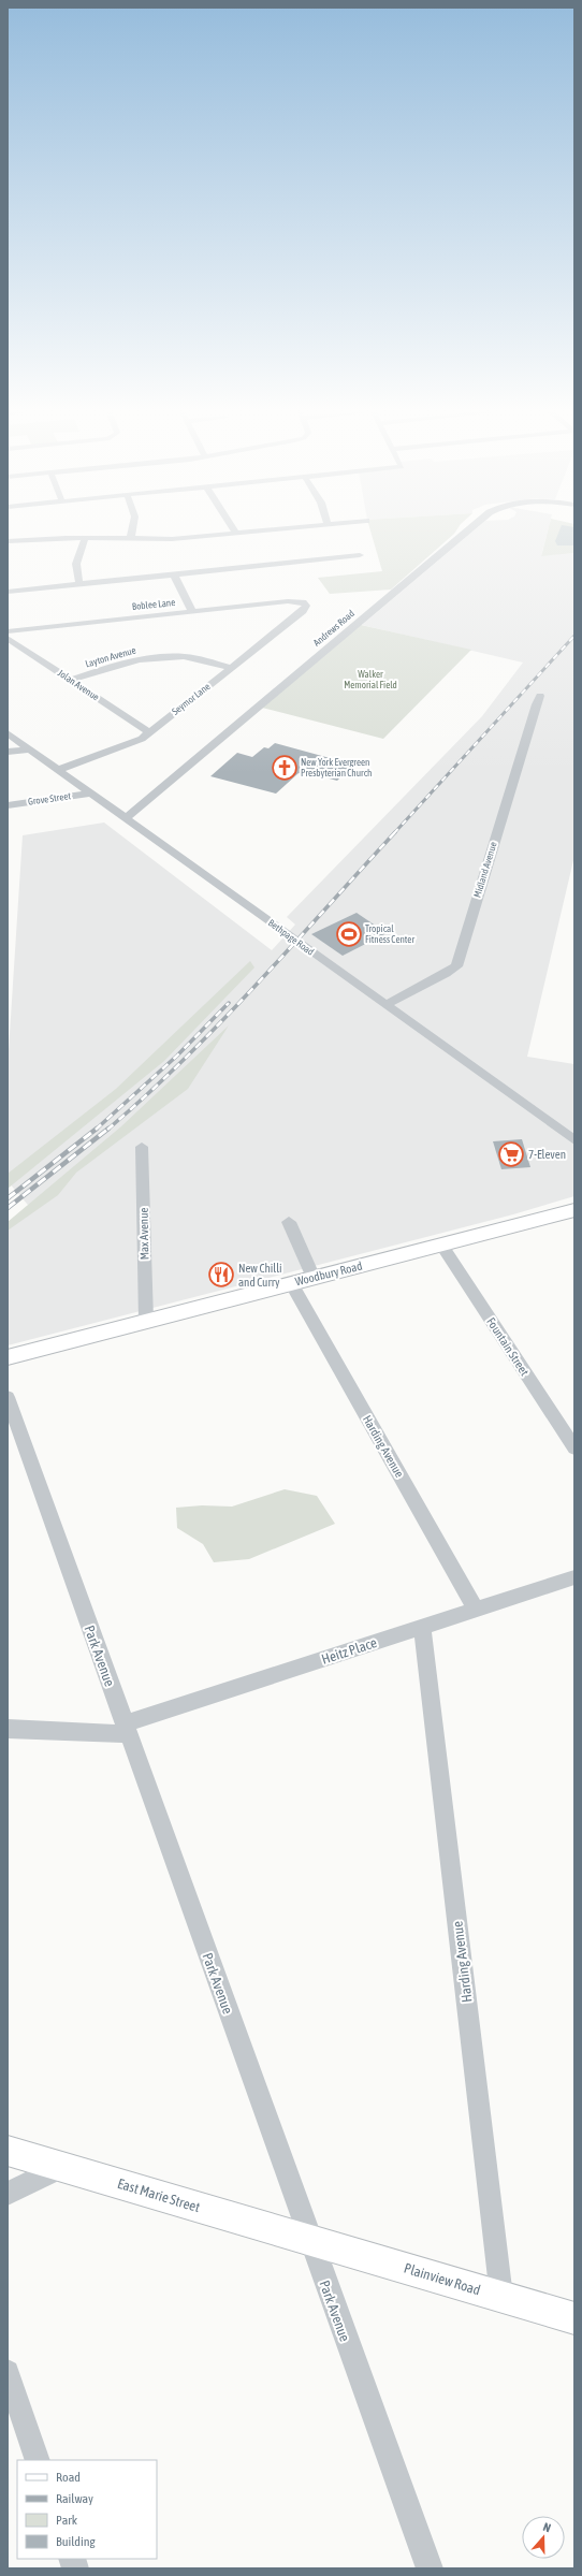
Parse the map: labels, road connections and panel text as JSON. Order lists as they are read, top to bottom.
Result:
{
  "streets": {
    "main road": ["Woodbury Road", "East Marie Street", "Plainview Road"],
    "street": [
      "Boblee Lane",
      "Andrews Road",
      "Layton Avenue",
      "Jolan Avenue",
      "Seymor Lane",
      "Grove Street",
      "Midland Avenue",
      "Bethpage Road",
      "Max Avenue",
      "Fountain Street",
      "Harding Avenue",
      "Heitz Place",
      "Park Avenue"
    ]
  },
  "crossings": [
    ["Boblee Lane", "Seymor Lane"],
    ["Andrews Road", "Bethpage Road"],
    ["Layton Avenue", "Jolan Avenue"],
    ["Layton Avenue", "Seymor Lane"],
    ["Jolan Avenue", "Seymor Lane"],
    ["Seymor Lane", "Bethpage Road"],
    ["Grove Street", "Bethpage Road"],
    ["Midland Avenue", "Bethpage Road"],
    ["Max Avenue", "Woodbury Road"],
    ["Woodbury Road", "Fountain Street"],
    ["Woodbury Road", "Harding Avenue"],
    ["Harding Avenue", "Heitz Place"],
    ["Harding Avenue", "Plainview Road"],
    ["Heitz Place", "Park Avenue"],
    ["Park Avenue", "East Marie Street"],
    ["Park Avenue", "Plainview Road"],
    ["East Marie Street", "Plainview Road"]
  ],
  "parks": ["Walker Memorial Field"],
  "places": {
    "church": ["New York Evergreen Presbyterian Church"],
    "sports": ["Tropical Fitness Center"],
    "supermarket": ["7-Eleven"],
    "restaurant": ["New Chilli and Curry"]
  },
  "legend": [
    "Road",
    "Railway",
    "Park",
    "Building"
  ],
  "north": "top"
}
